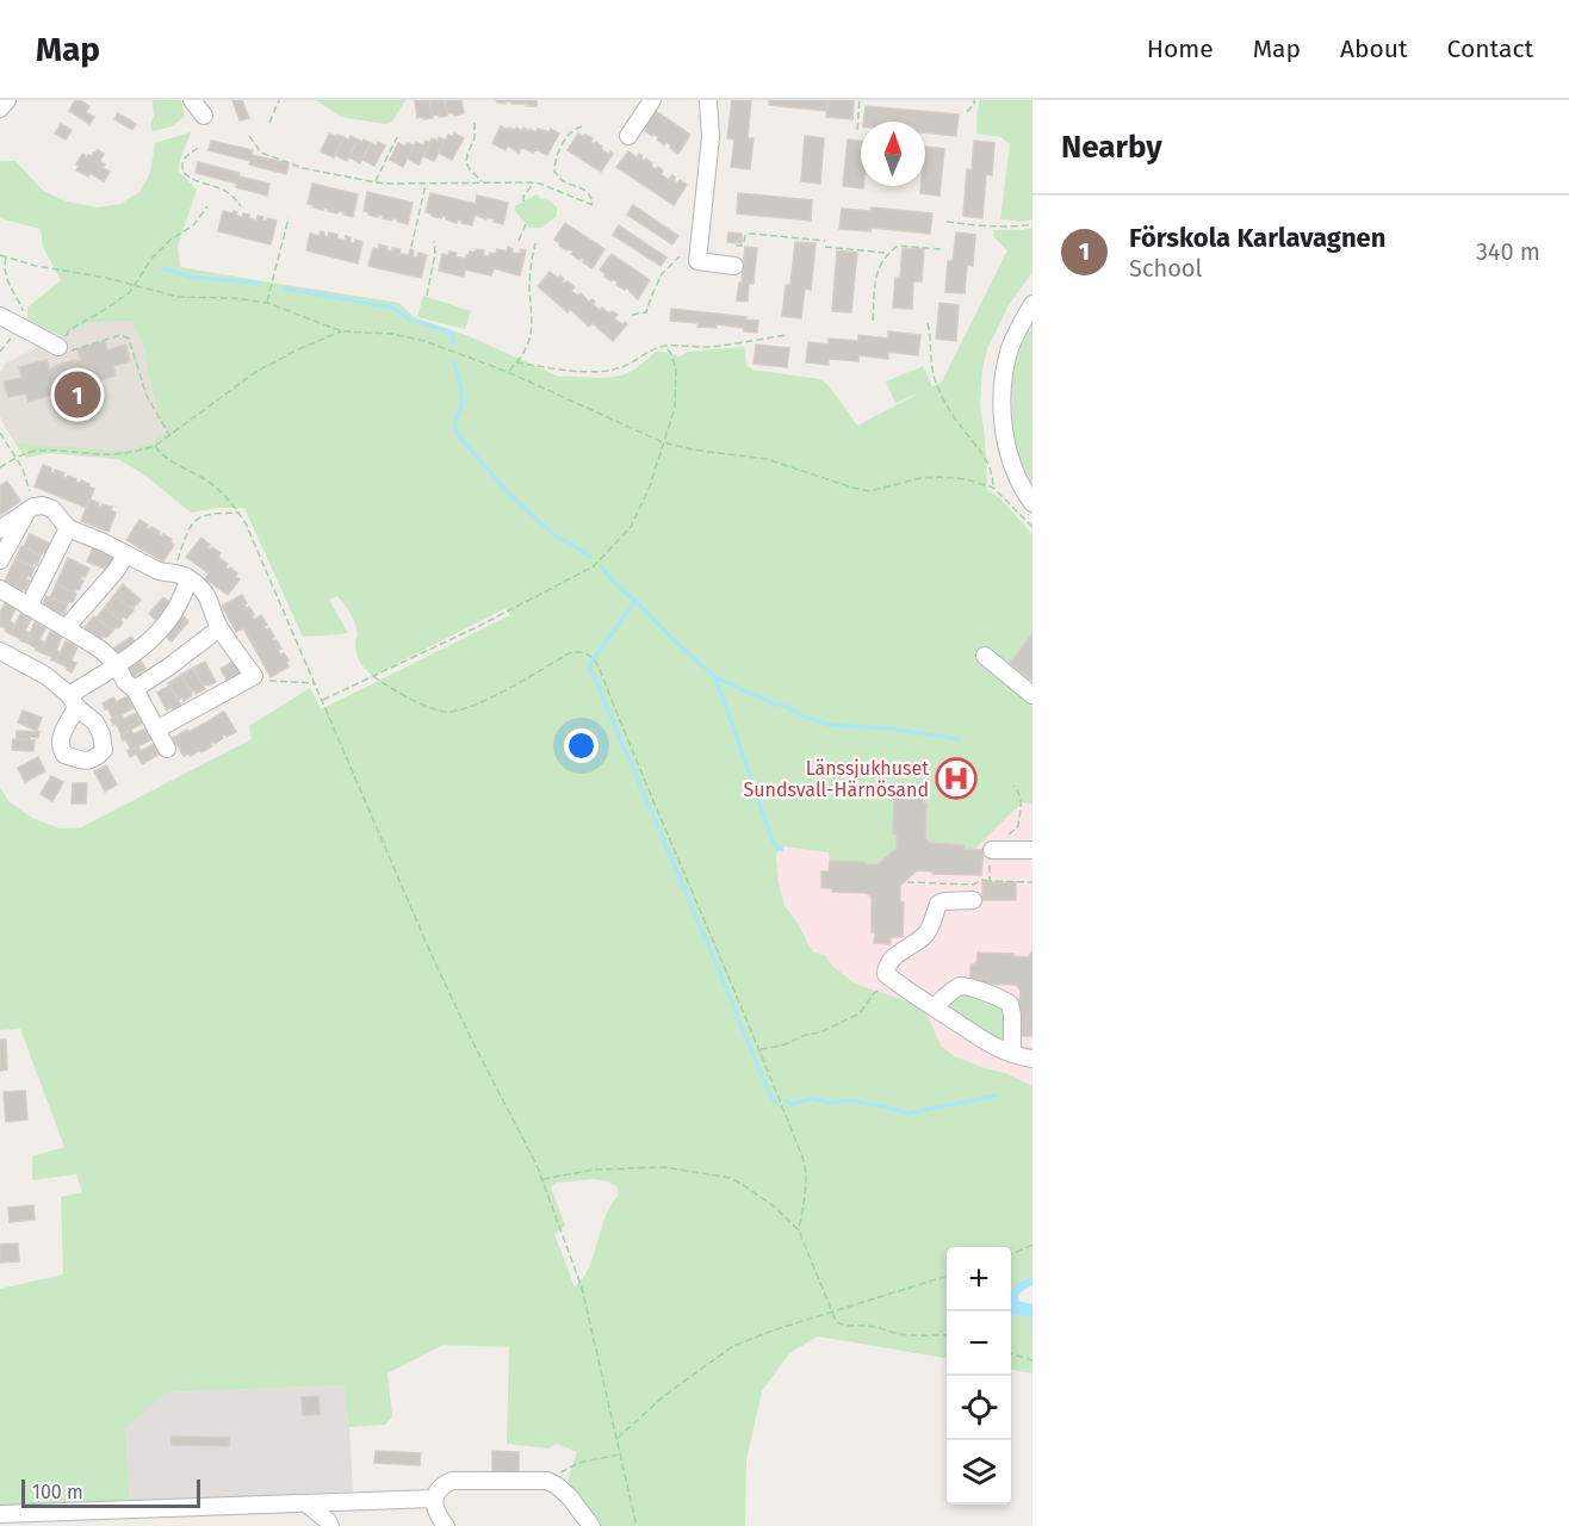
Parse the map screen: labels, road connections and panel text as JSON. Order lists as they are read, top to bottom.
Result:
{
  "places": {
    "hospital": ["Länssjukhuset Sundsvall-Härnösand"]
  },
  "scale_bar": "100 m",
  "north": "top",
  "page": {
    "header": "Map",
    "nav": [
      "Home",
      "Map",
      "About",
      "Contact"
    ],
    "heading": "Nearby",
    "list": [
      {
        "mark": "1",
        "name": "Förskola Karlavagnen",
        "note": "School",
        "value": "340 m"
      }
    ],
    "pins": "1",
    "map_buttons": ["+", "−"],
    "scale": "100 m"
  }
}
